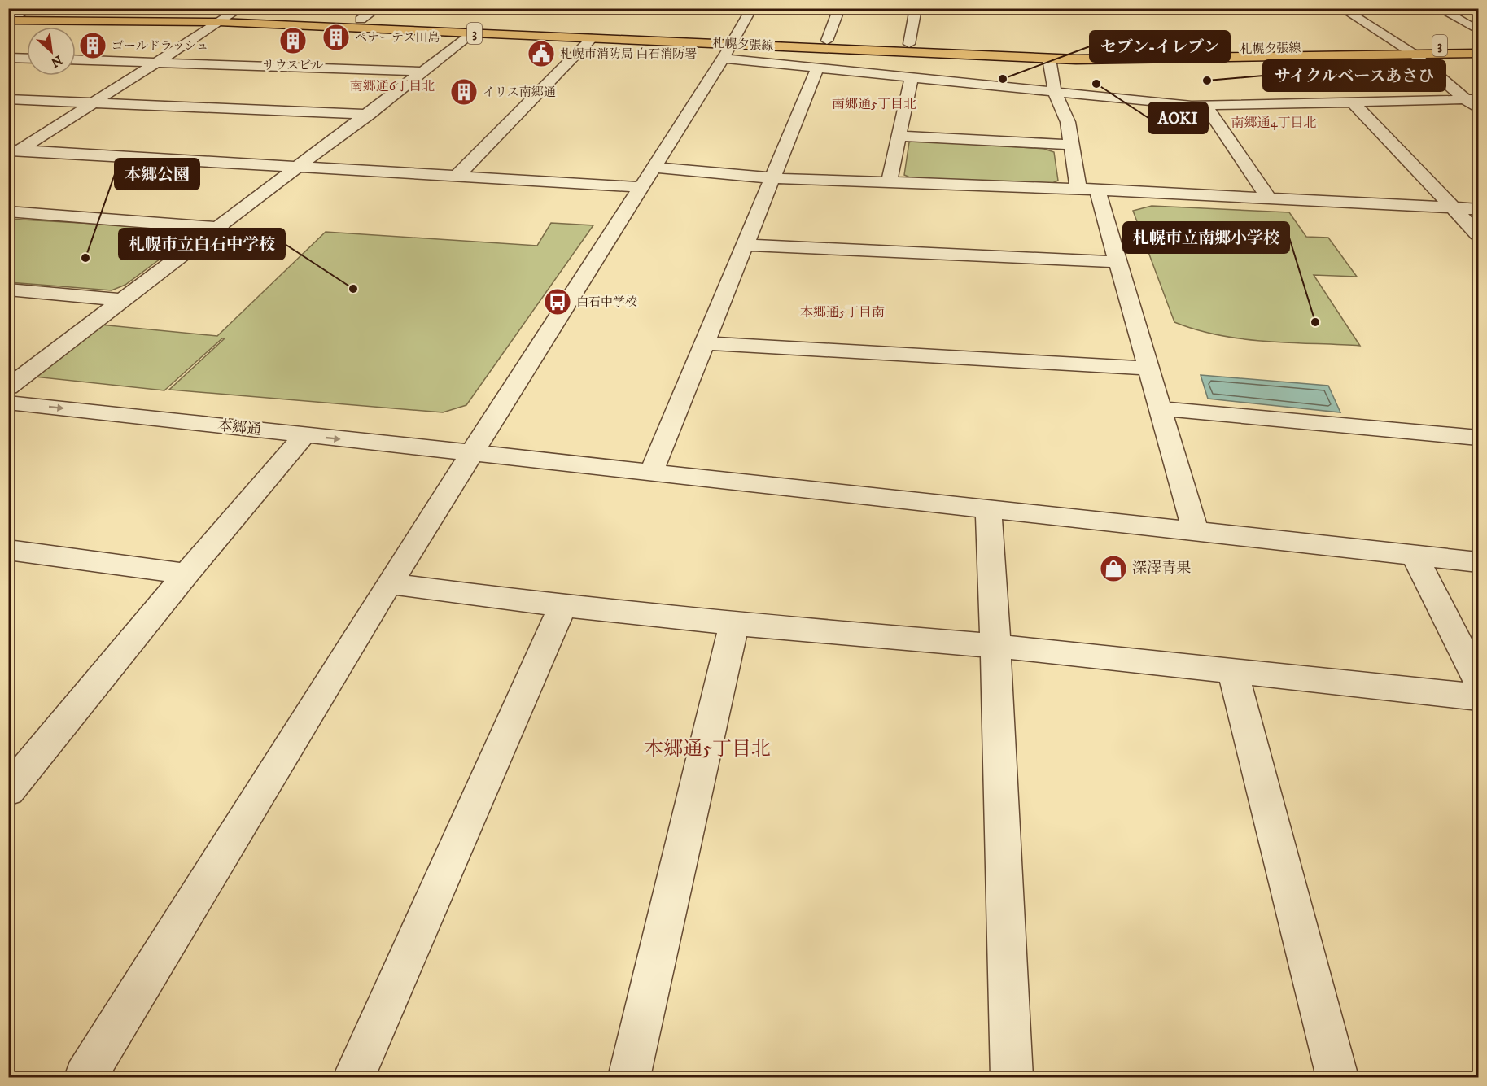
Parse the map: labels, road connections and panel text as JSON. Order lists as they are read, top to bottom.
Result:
{
  "streets": {
    "main road": ["3", "札幌夕張線"],
    "street": ["本郷通"]
  },
  "districts": [
    "南郷通6丁目北",
    "南郷通5丁目北",
    "南郷通4丁目北",
    "本郷通5丁目南",
    "本郷通5丁目北"
  ],
  "places": {
    "building": [
      "ペナーテス田島",
      "サウスビル",
      "ゴールドラッシュ",
      "イリス南郷通"
    ],
    "public building": ["札幌市消防局 白石消防署"],
    "other": [
      "セブン-イレブン",
      "サイクルベースあさひ",
      "AOKI",
      "本郷公園",
      "札幌市立白石中学校",
      "札幌市立南郷小学校"
    ],
    "bus stop": ["白石中学校"],
    "shop": ["深澤青果"]
  },
  "north": "bottom right"
}
